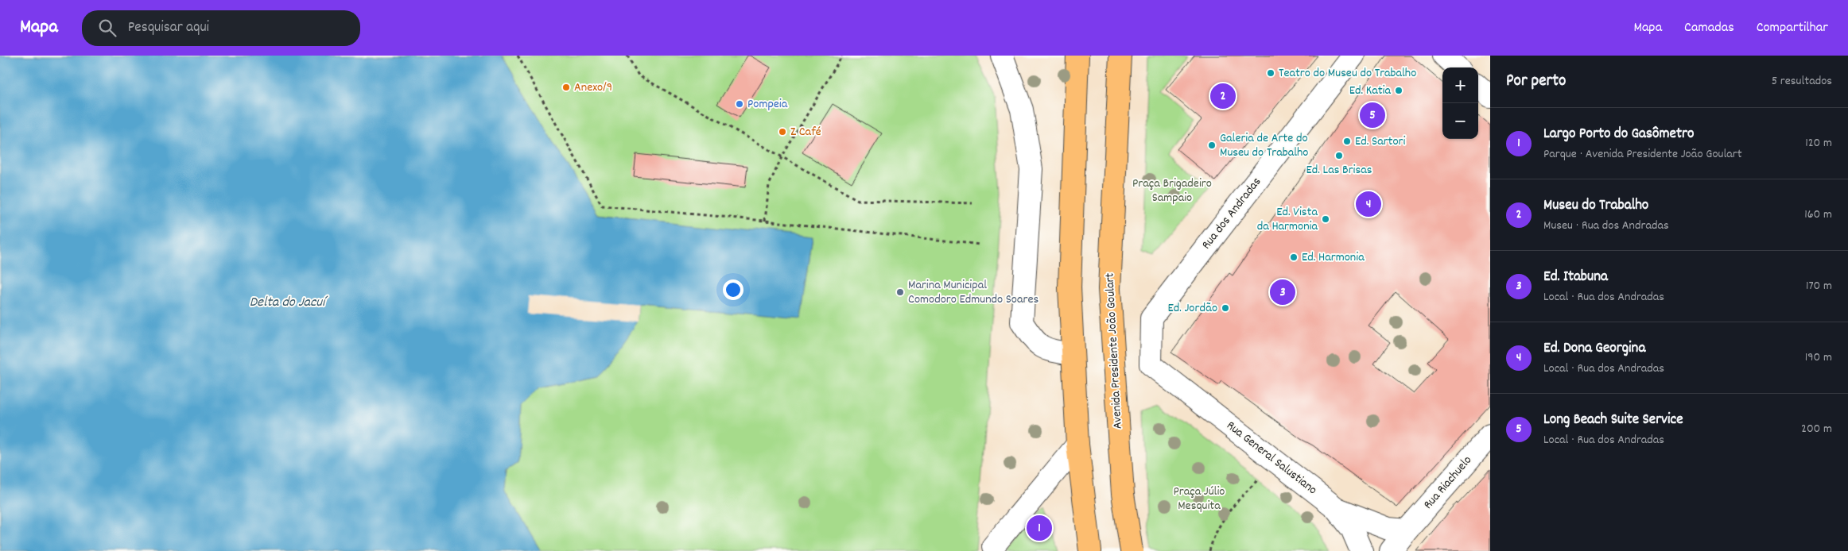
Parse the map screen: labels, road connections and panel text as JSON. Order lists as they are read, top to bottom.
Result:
{
  "streets": {
    "main road": ["Avenida Presidente João Goulart"],
    "street": ["Rua dos Andradas", "Rua General Salustiano", "Rua Riachuelo"]
  },
  "crossings": [
    ["Rua dos Andradas", "Rua General Salustiano"]
  ],
  "water": ["Delta do Jacuí"],
  "parks": ["Praça Brigadeiro Sampaio", "Praça Júlio Mesquita"],
  "places": [
    "Teatro do Museu do Trabalho",
    "Anexo/9",
    "Ed. Katia",
    "Pompeia",
    "Z Café",
    "Ed. Sartori",
    "Galeria de Arte do Museu do Trabalho",
    "Ed. Las Brisas",
    "Ed. Vista da Harmonia",
    "Ed. Harmonia",
    "Marina Municipal Comodoro Edmundo Soares",
    "Ed. Jordão"
  ],
  "page": {
    "header": "Mapa",
    "search": "Pesquisar aqui",
    "nav": ["Mapa", "Camadas", "Compartilhar"],
    "heading": ["Por perto", "5 resultados"],
    "map_buttons": ["+", "−"],
    "pins": [
      "2",
      "5",
      "4",
      "3",
      "1"
    ],
    "list": [
      {
        "mark": "1",
        "name": "Largo Porto do Gasômetro",
        "note": "Parque · Avenida Presidente João Goulart",
        "value": "120 m"
      },
      {
        "mark": "2",
        "name": "Museu do Trabalho",
        "note": "Museu · Rua dos Andradas",
        "value": "160 m"
      },
      {
        "mark": "3",
        "name": "Ed. Itabuna",
        "note": "Local · Rua dos Andradas",
        "value": "170 m"
      },
      {
        "mark": "4",
        "name": "Ed. Dona Georgina",
        "note": "Local · Rua dos Andradas",
        "value": "190 m"
      },
      {
        "mark": "5",
        "name": "Long Beach Suite Service",
        "note": "Local · Rua dos Andradas",
        "value": "200 m"
      }
    ]
  }
}
